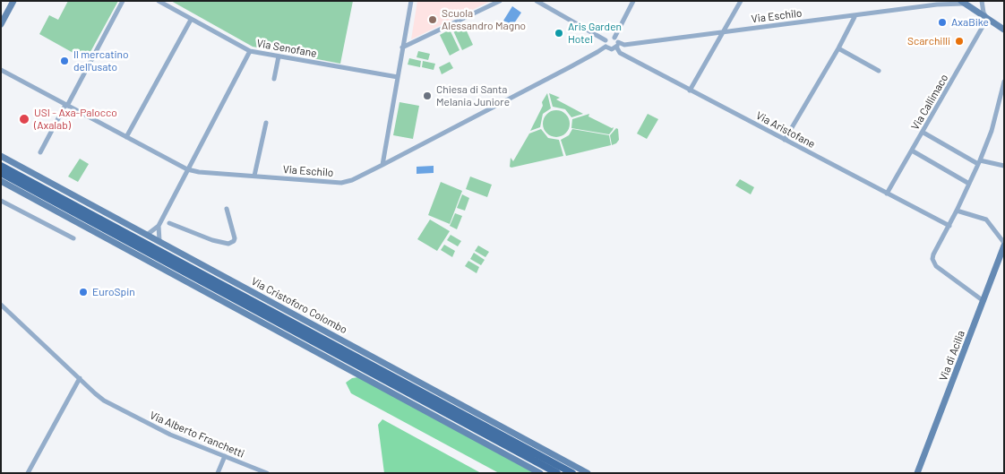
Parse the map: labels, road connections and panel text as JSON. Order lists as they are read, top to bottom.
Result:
{
  "streets": {
    "main road": ["Via Cristoforo Colombo"],
    "street": [
      "Via Eschilo",
      "Via Senofane",
      "Via Callimaco",
      "Via Aristofane",
      "Via di Acilia",
      "Via Alberto Franchetti"
    ]
  },
  "crossings": [
    ["Via Eschilo", "Via Aristofane"],
    ["Via Callimaco", "Via Aristofane"]
  ],
  "places": [
    "Scuola Alessandro Magno",
    "AxaBike",
    "Aris Garden Hotel",
    "Scarchilli",
    "Il mercatino dell'usato",
    "Chiesa di Santa Melania Juniore",
    "USI - Axa-Palocco (Axalab)",
    "EuroSpin"
  ]
}
